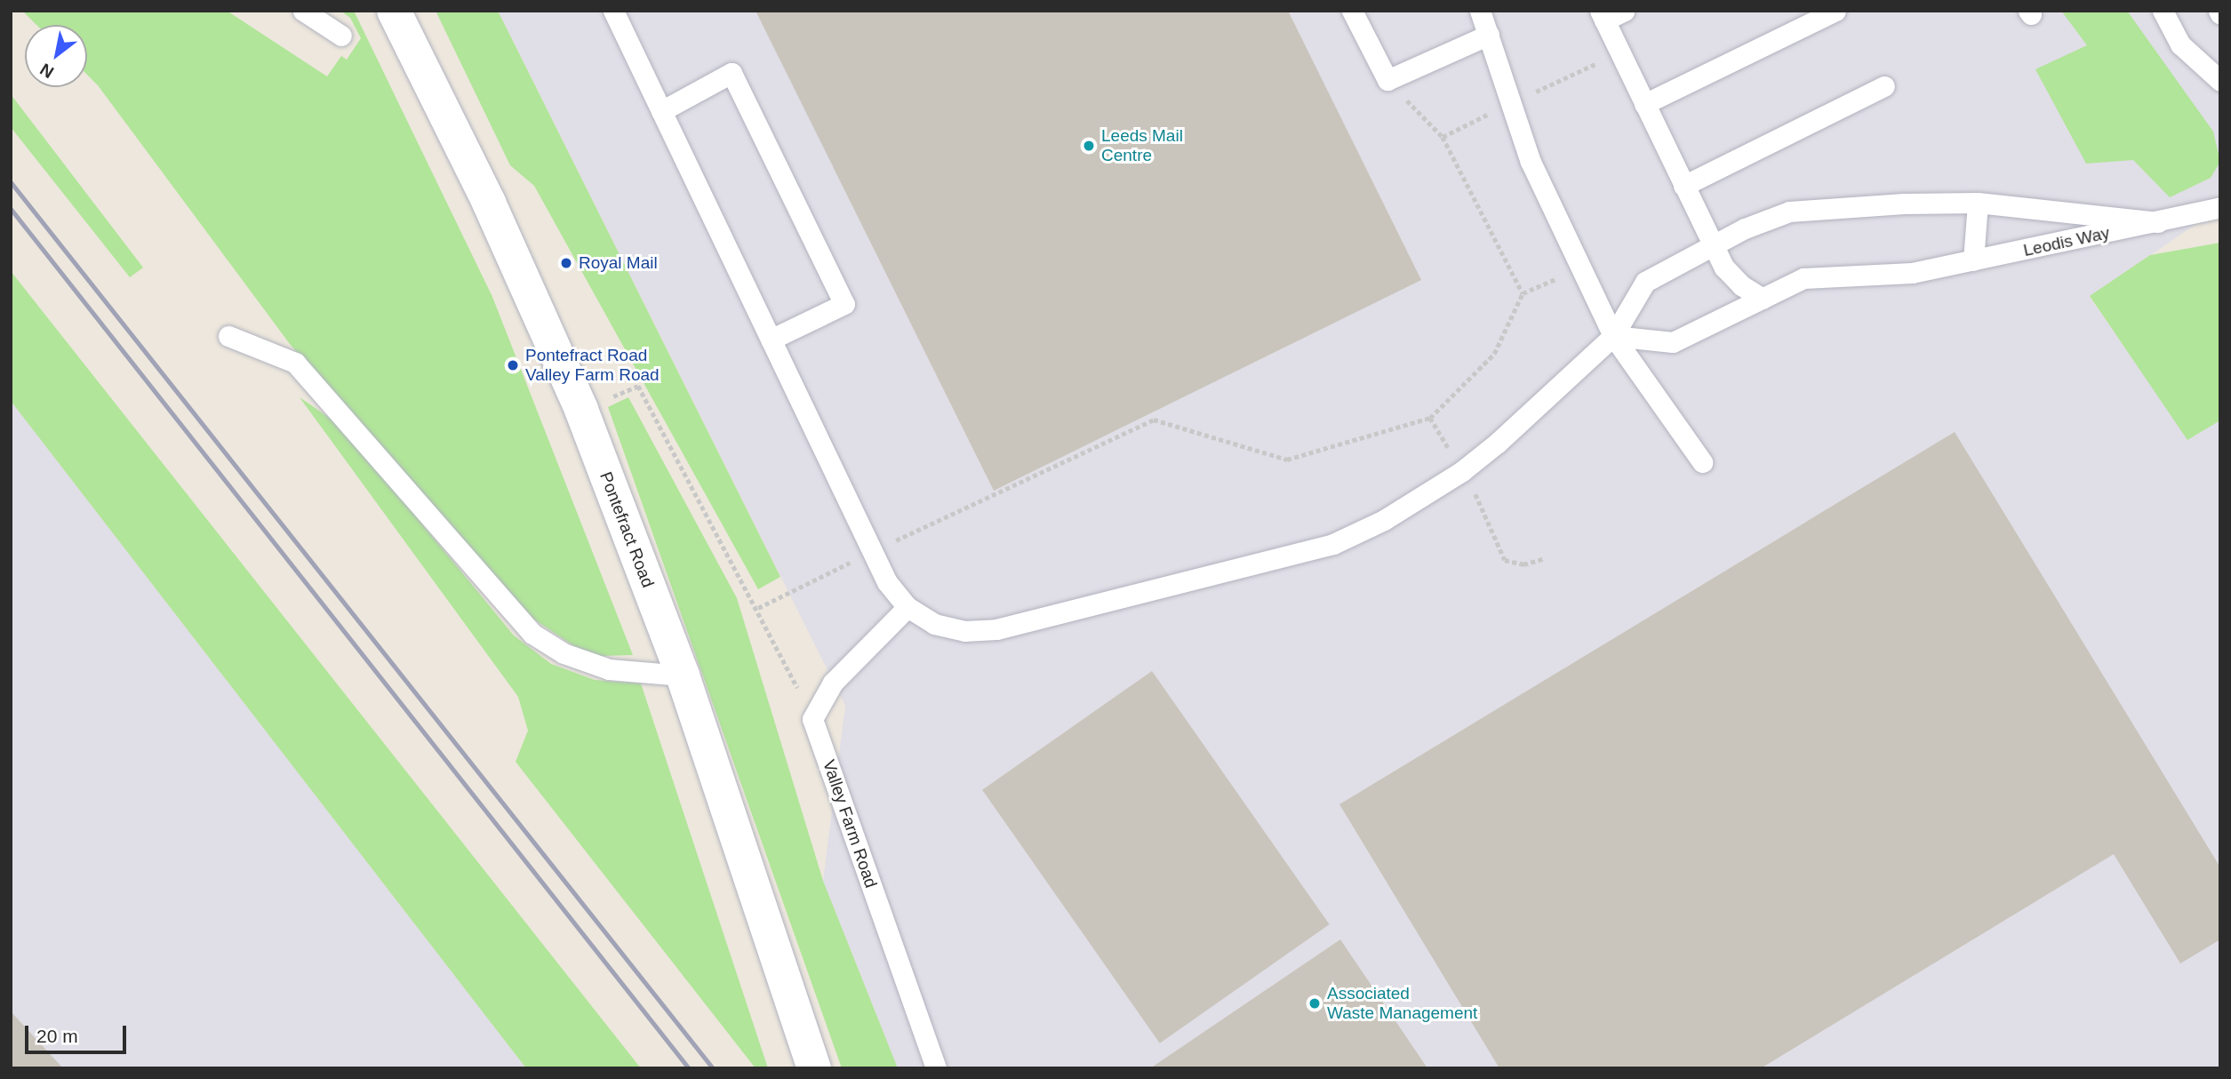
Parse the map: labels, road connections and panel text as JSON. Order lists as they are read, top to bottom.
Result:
{
  "streets": {
    "main road": ["Pontefract Road"],
    "lane": ["Leodis Way", "Valley Farm Road"]
  },
  "places": [
    "Leeds Mail Centre",
    "Royal Mail",
    "Pontefract Road Valley Farm Road",
    "Associated Waste Management"
  ],
  "scale_bar": "20 m",
  "north": "bottom left"
}
